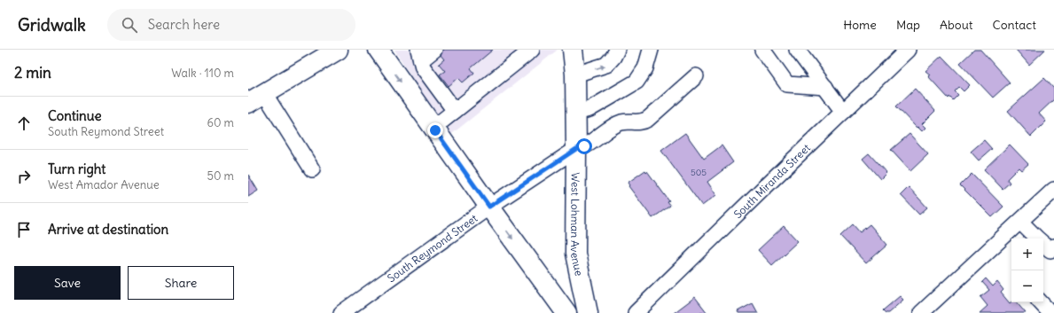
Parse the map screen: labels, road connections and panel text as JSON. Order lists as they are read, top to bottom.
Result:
{
  "streets": {
    "main road": ["West Lohman Avenue"],
    "street": ["South Miranda Street", "South Reymond Street"]
  },
  "crossings": [
    ["West Lohman Avenue", "South Reymond Street"]
  ],
  "house_numbers": ["505"],
  "page": {
    "header": "Gridwalk",
    "search": "Search here",
    "nav": [
      "Home",
      "Map",
      "About",
      "Contact"
    ],
    "heading": ["2 min", "Walk · 110 m"],
    "list": [
      ["Continue", "South Reymond Street", "60 m"],
      ["Turn right", "West Amador Avenue", "50 m"],
      "Arrive at destination"
    ],
    "map_buttons": ["+", "−"],
    "buttons": ["Save", "Share"]
  }
}
